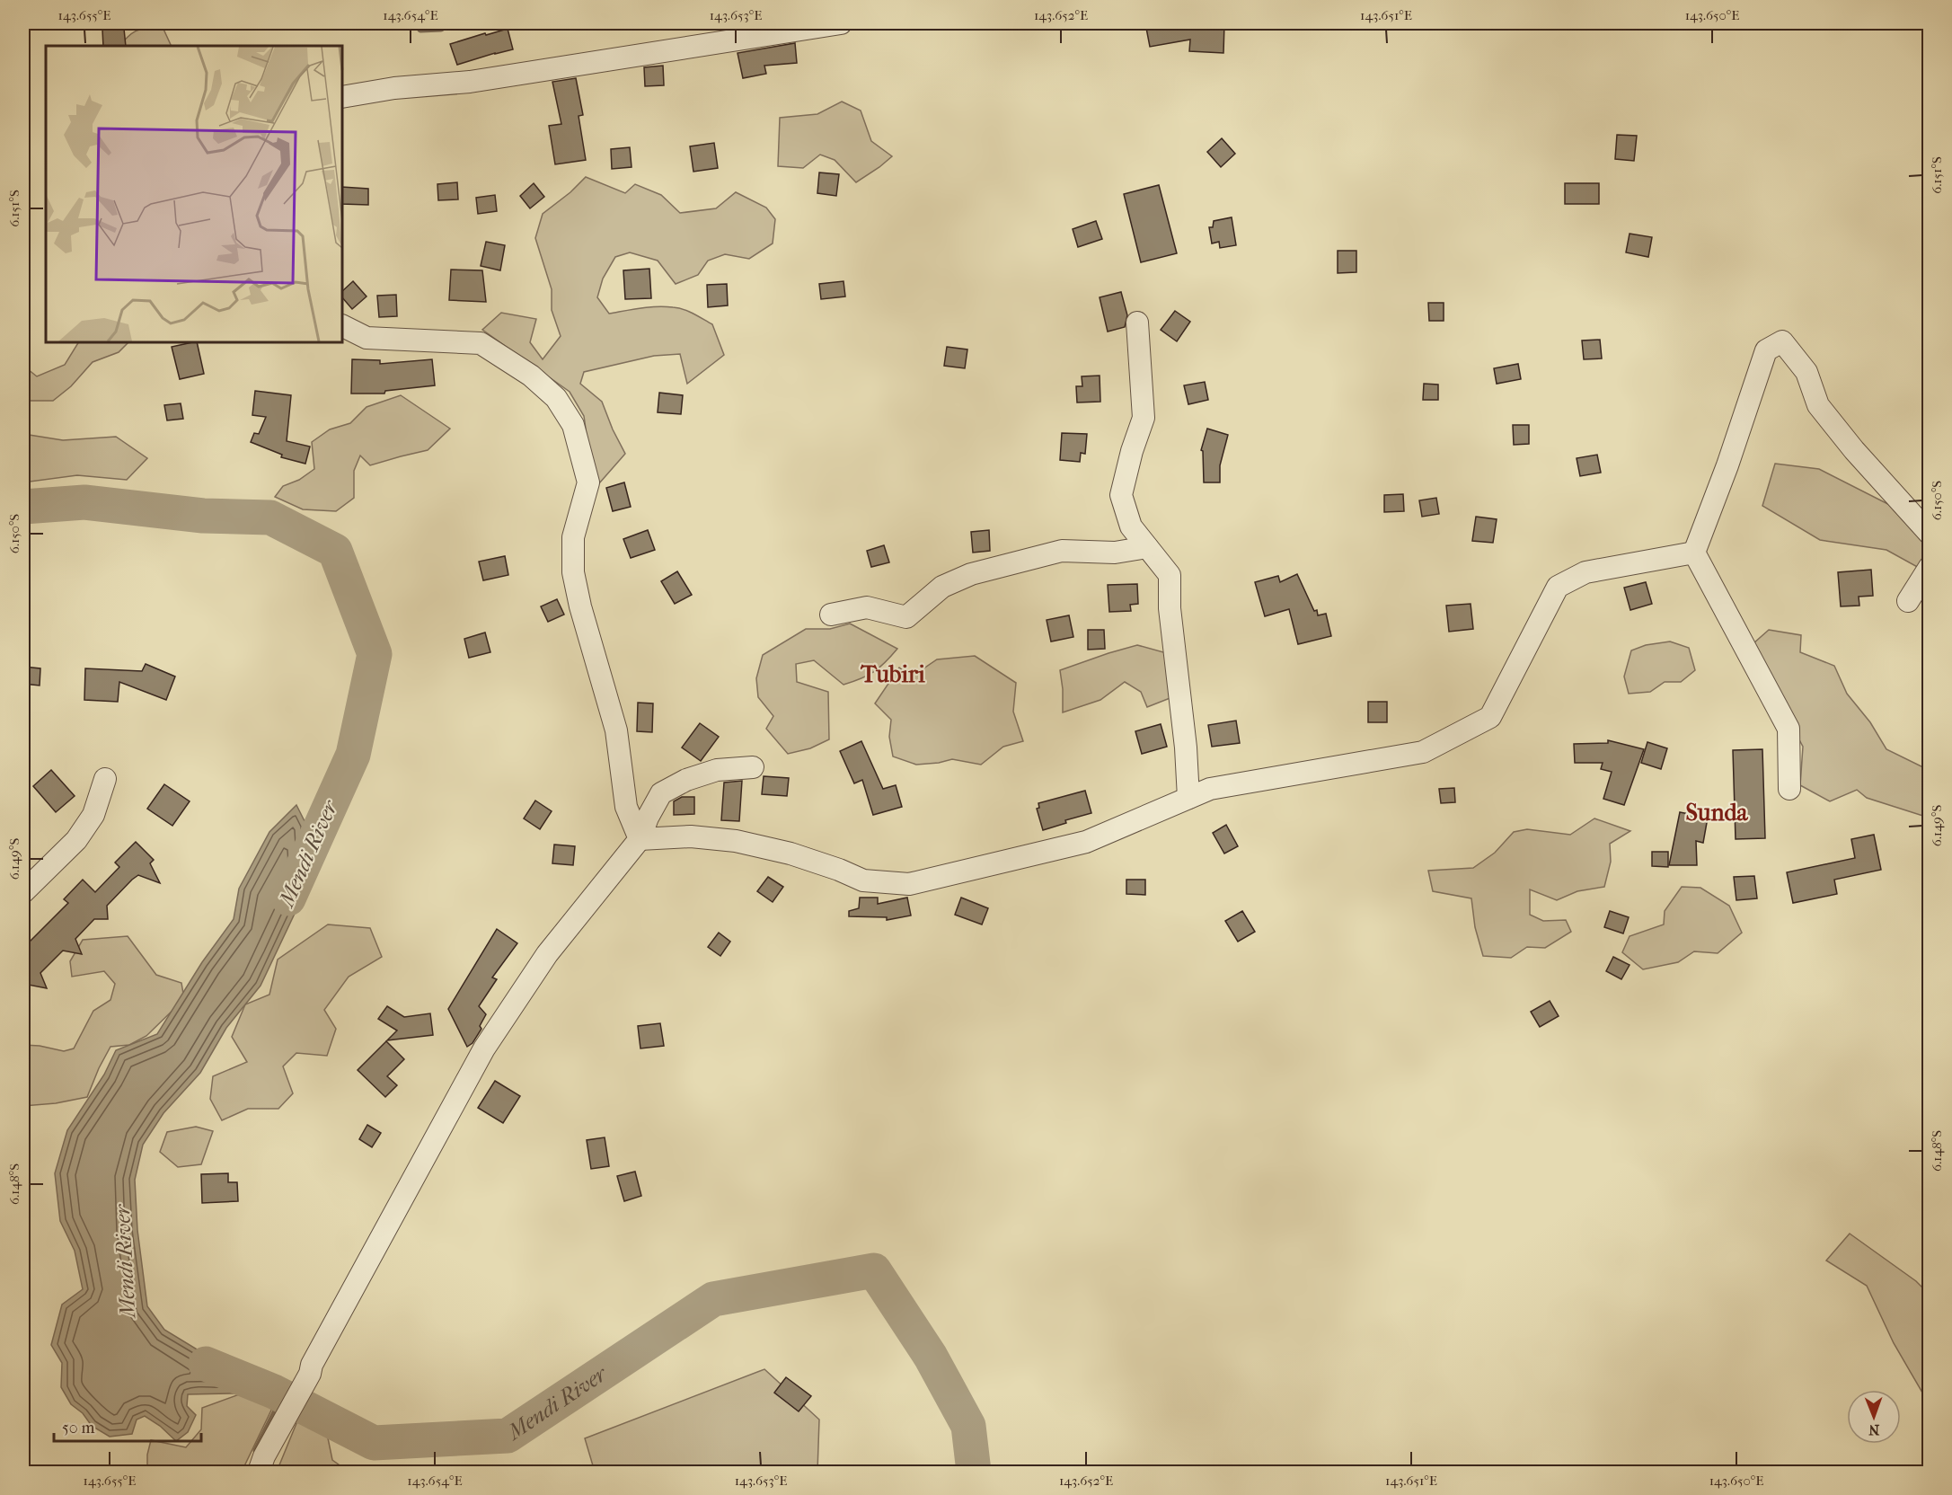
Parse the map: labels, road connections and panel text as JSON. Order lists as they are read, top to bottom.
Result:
{
  "districts": ["Tubiri", "Sunda"],
  "water": ["Mendi River"],
  "scale_bar": "50 m",
  "north": "bottom",
  "coordinates": [
    "143.655°E",
    "143.654°E",
    "143.653°E",
    "143.652°E",
    "143.651°E",
    "143.650°E",
    "6.151°S",
    "6.150°S",
    "6.149°S",
    "6.148°S"
  ]
}
